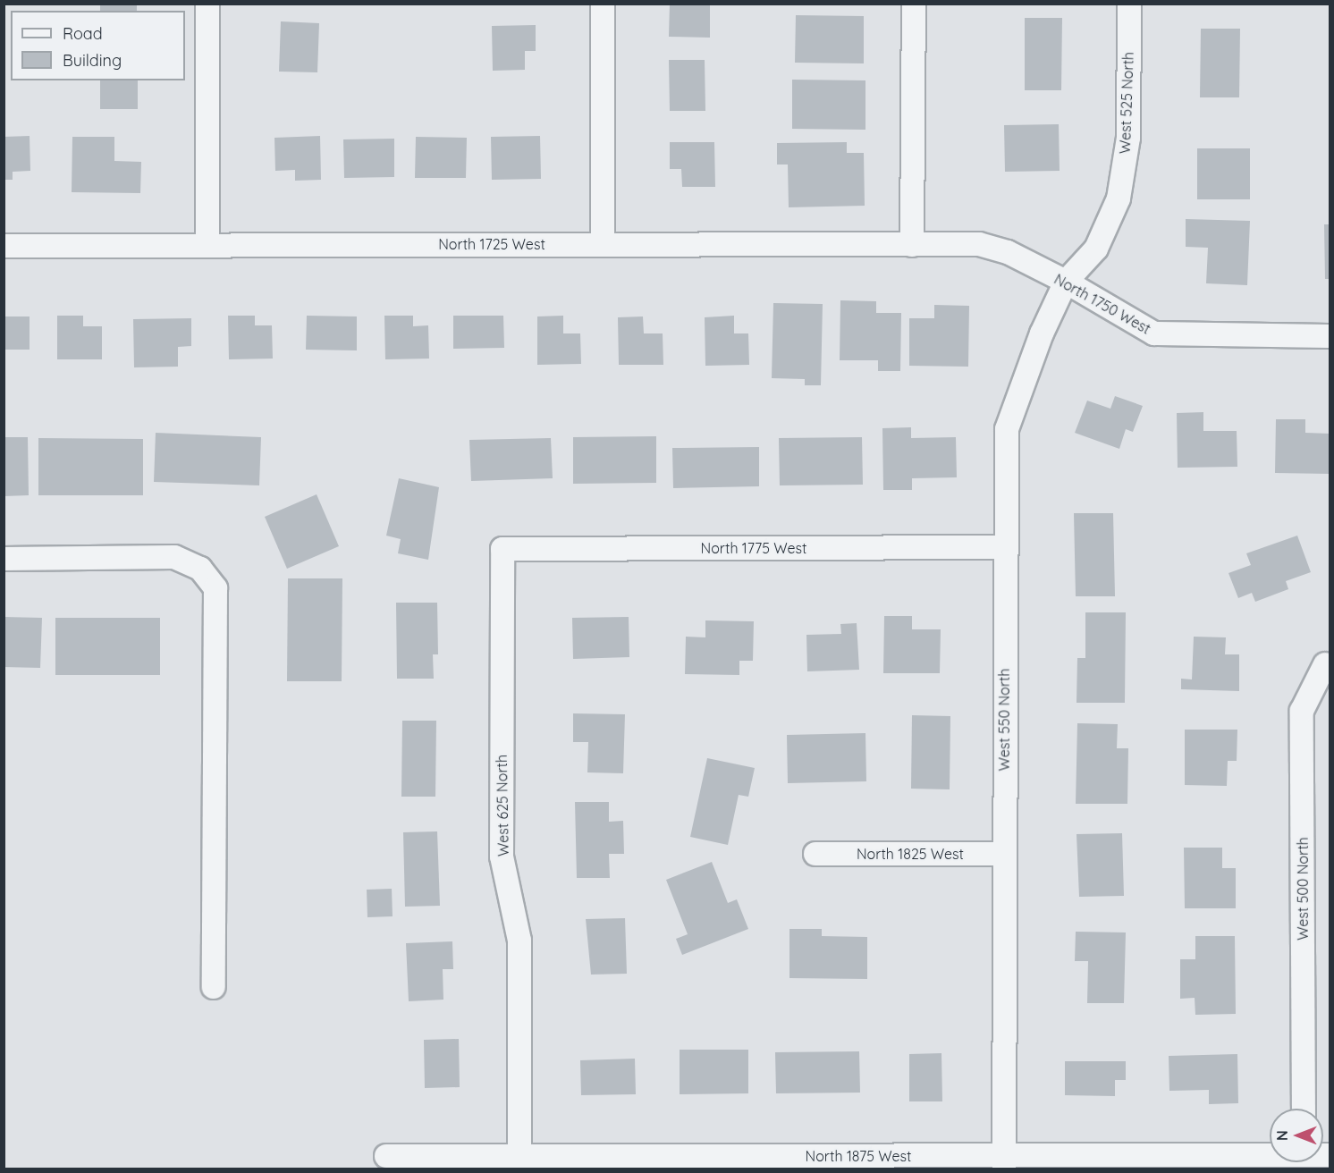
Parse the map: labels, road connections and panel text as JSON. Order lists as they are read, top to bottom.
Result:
{
  "streets": {
    "street": [
      "West 525 North",
      "North 1725 West",
      "North 1750 West",
      "North 1775 West",
      "West 550 North",
      "West 625 North",
      "North 1825 West",
      "West 500 North",
      "North 1875 West"
    ]
  },
  "crossings": [
    ["West 525 North", "North 1750 West"],
    ["West 525 North", "West 550 North"],
    ["North 1725 West", "North 1750 West"],
    ["North 1750 West", "West 550 North"],
    ["North 1775 West", "West 550 North"],
    ["North 1775 West", "West 625 North"],
    ["West 550 North", "North 1825 West"],
    ["West 550 North", "North 1875 West"],
    ["West 625 North", "North 1875 West"]
  ],
  "legend": ["Road", "Building"],
  "north": "left"
}
